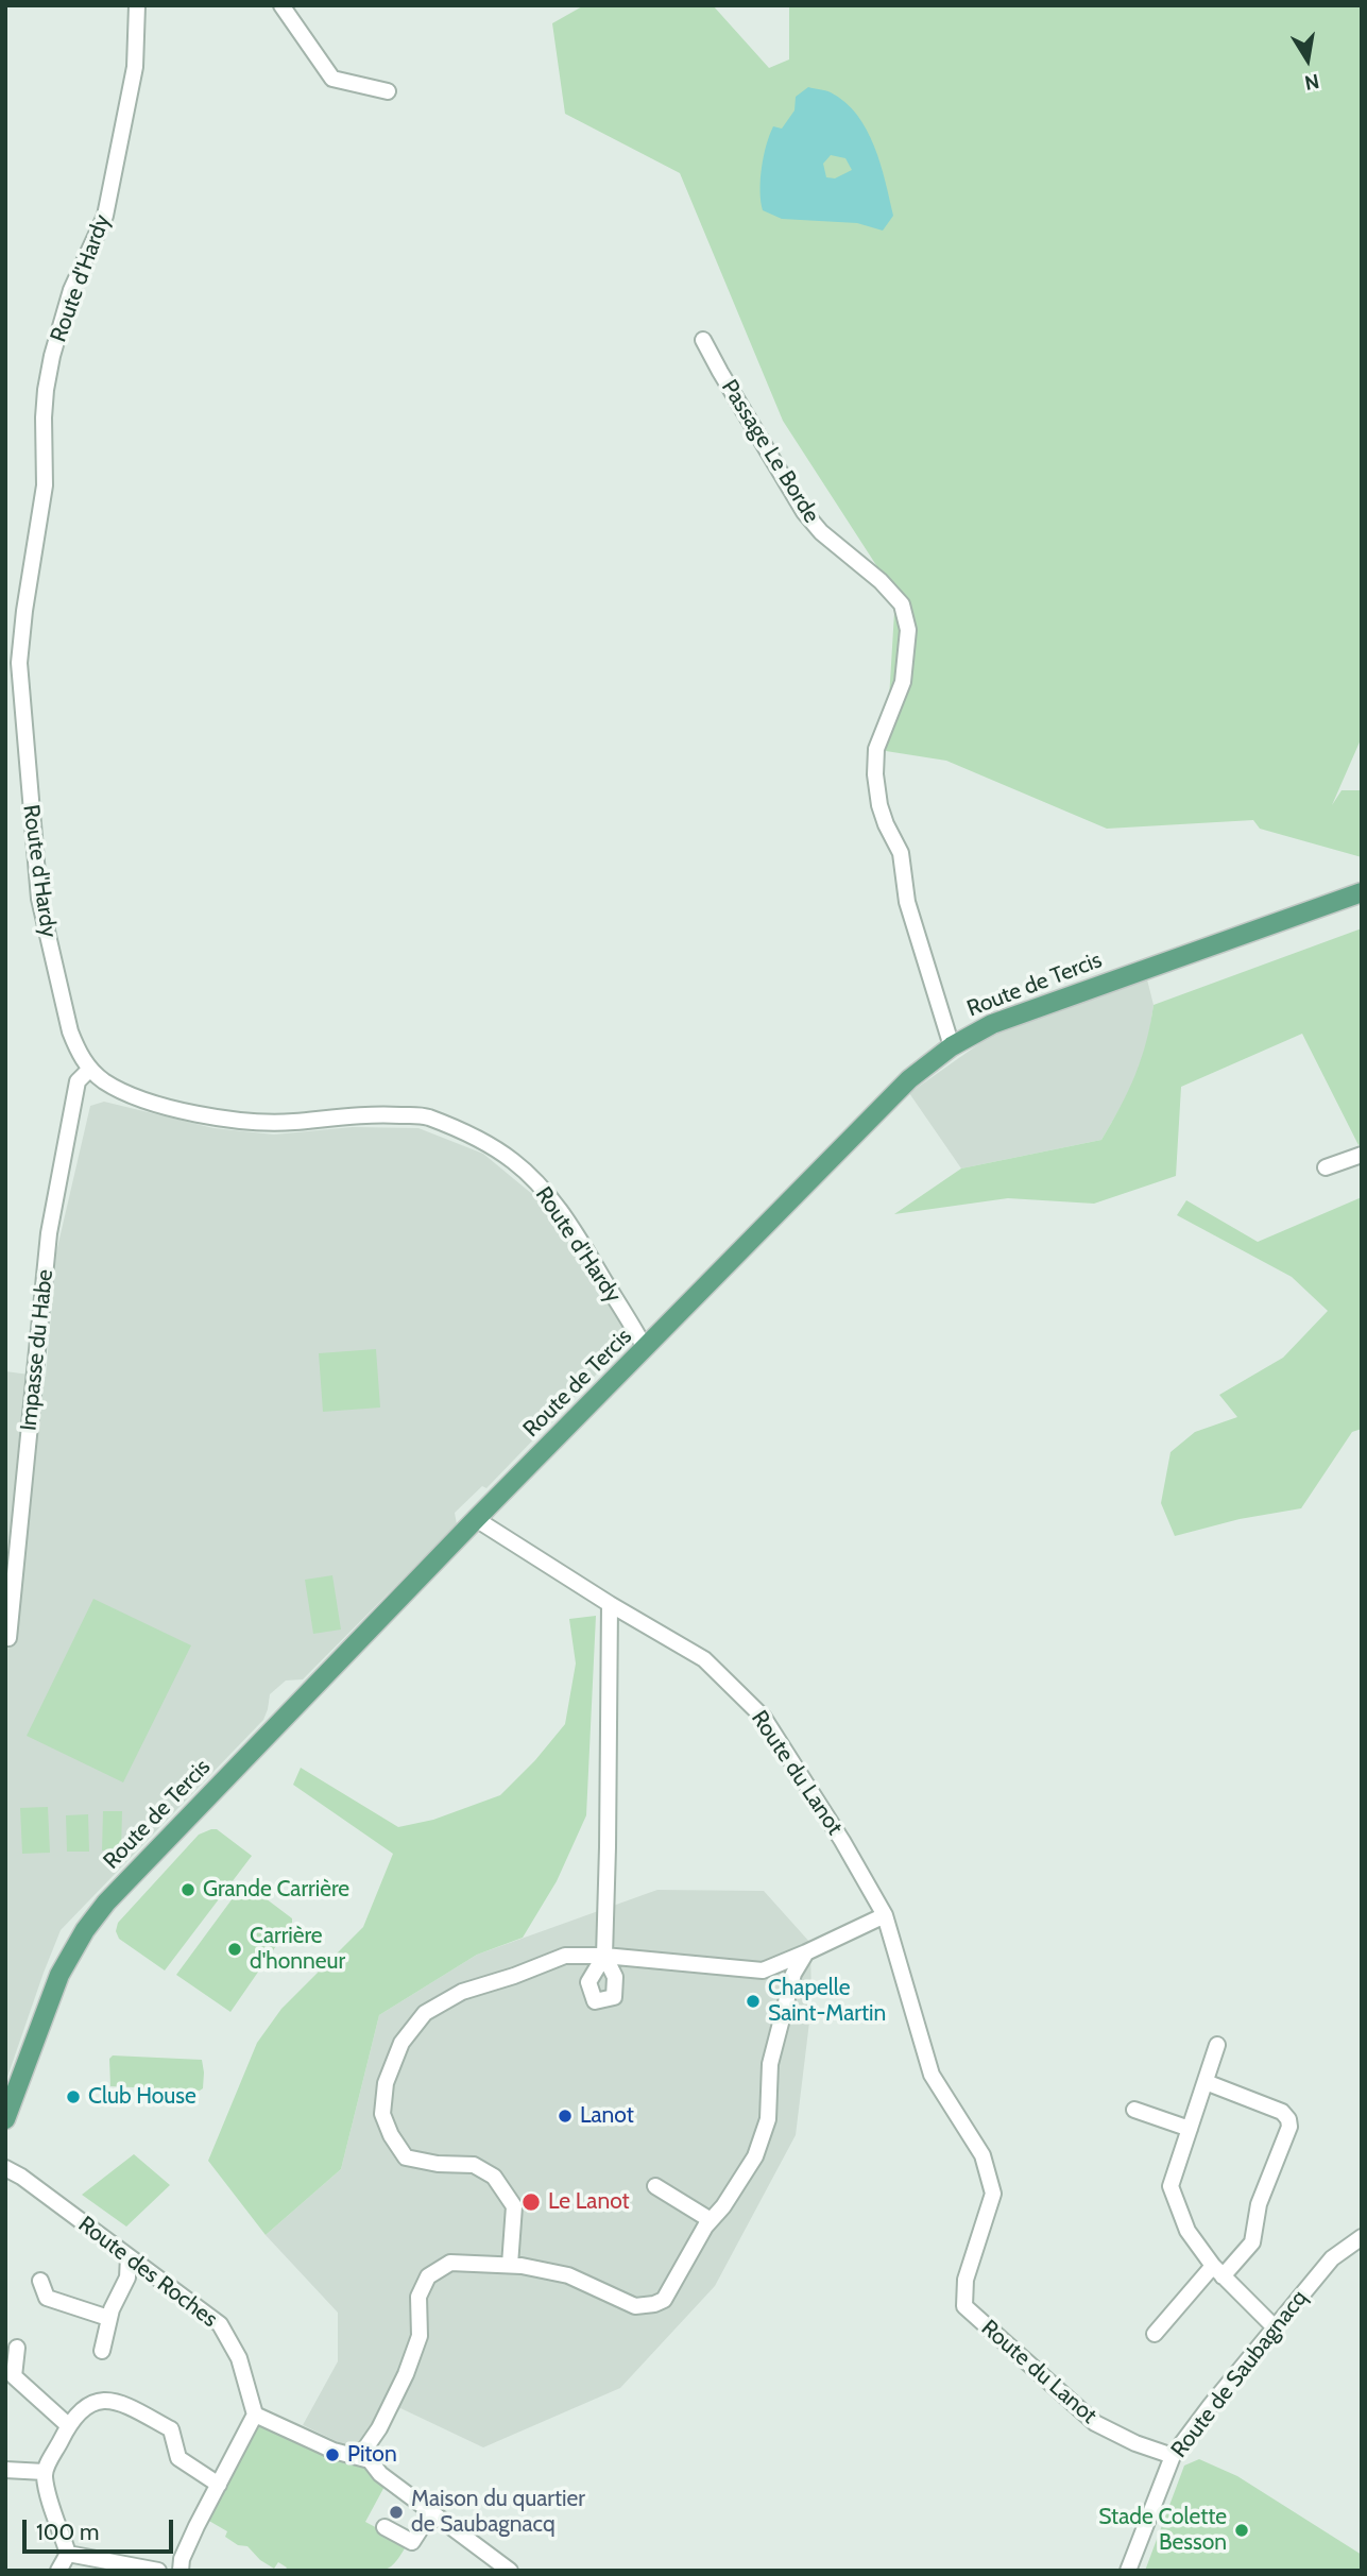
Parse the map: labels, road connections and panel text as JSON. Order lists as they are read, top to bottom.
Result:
{
  "streets": {
    "main road": ["Route de Tercis"],
    "street": [
      "Route d'Hardy",
      "Passage Le Borde",
      "Impasse du Habe",
      "Route du Lanot",
      "Route des Roches",
      "Route de Saubagnacq"
    ]
  },
  "crossings": [
    ["Route d'Hardy", "Route de Tercis"],
    ["Route d'Hardy", "Impasse du Habe"],
    ["Passage Le Borde", "Route de Tercis"],
    ["Route de Tercis", "Route du Lanot"],
    ["Route du Lanot", "Route de Saubagnacq"]
  ],
  "places": [
    "Grande Carrière",
    "Carrière d'honneur",
    "Chapelle Saint-Martin",
    "Club House",
    "Lanot",
    "Le Lanot",
    "Piton",
    "Maison du quartier de Saubagnacq",
    "Stade Colette Besson"
  ],
  "scale_bar": "100 m",
  "north": "bottom"
}
